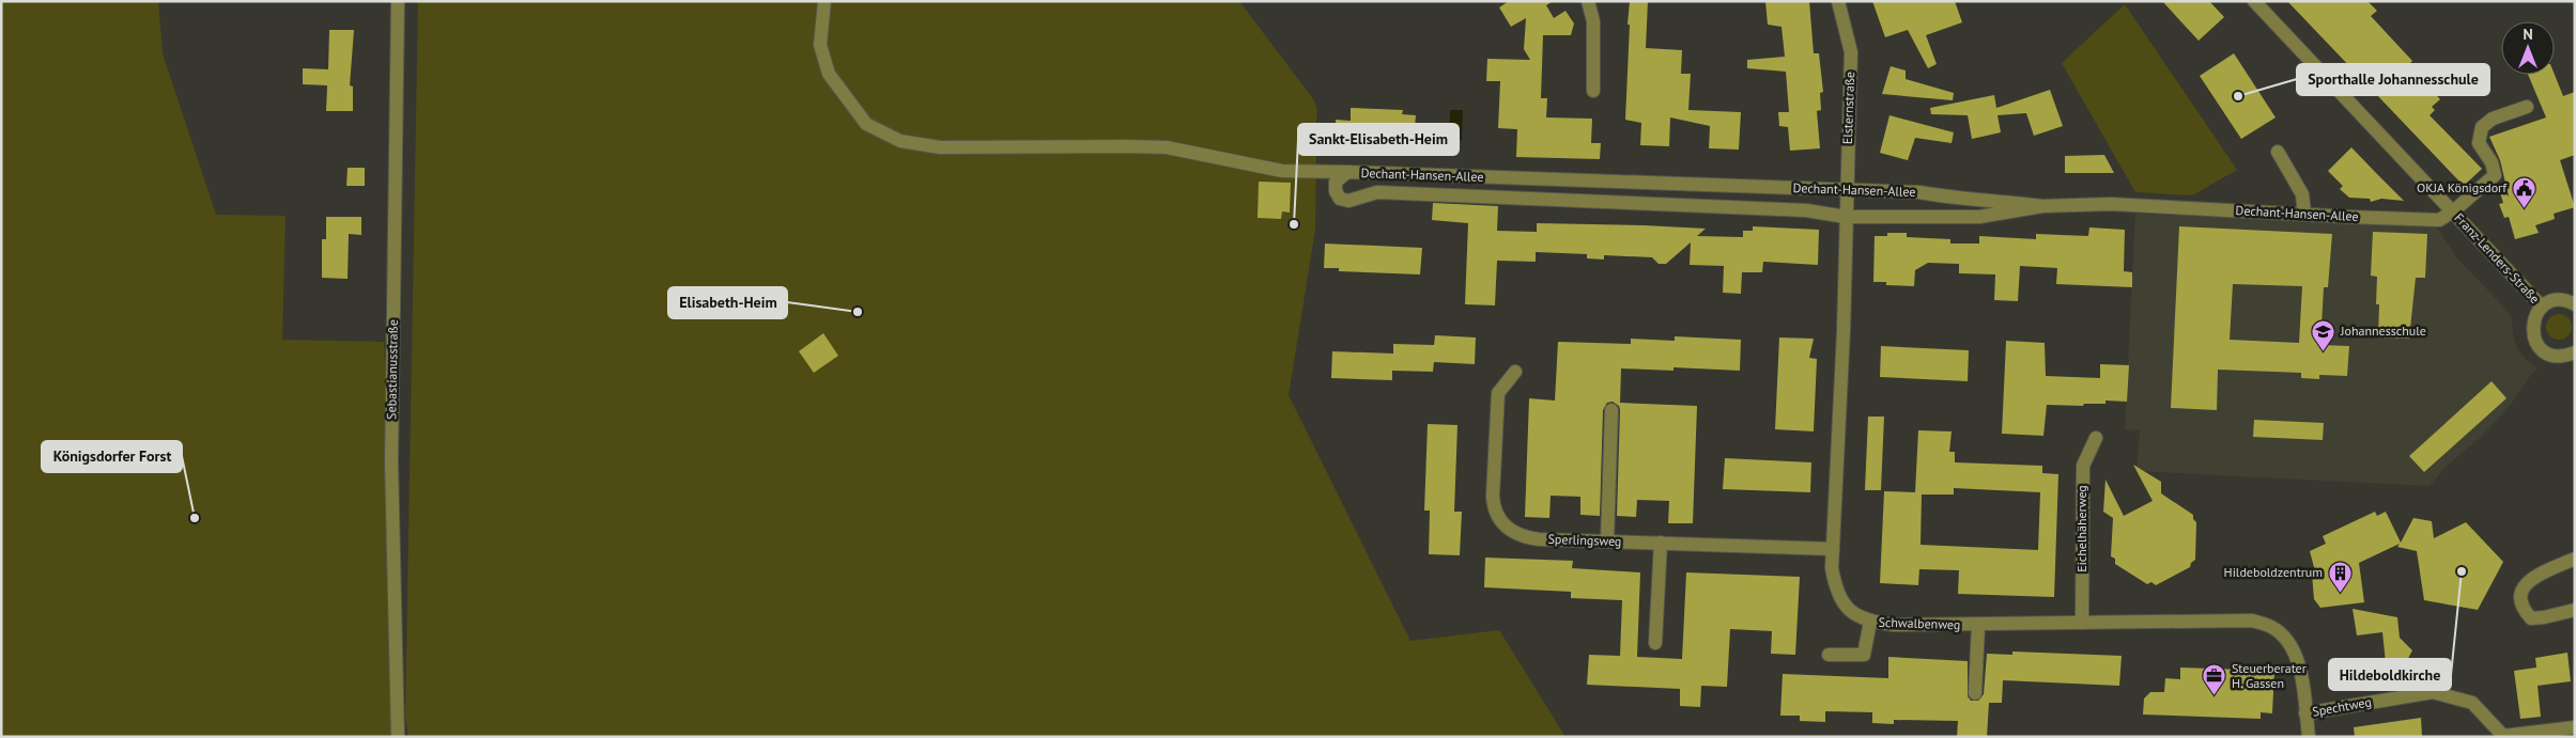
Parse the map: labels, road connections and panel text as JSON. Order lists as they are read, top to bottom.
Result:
{
  "streets": {
    "street": [
      "Elsternstraße",
      "Dechant-Hansen-Allee",
      "Franz-Lenders-Straße",
      "Sebastianusstraße",
      "Eichelhäherweg",
      "Sperlingsweg",
      "Schwalbenweg",
      "Spechtweg"
    ]
  },
  "crossings": [
    ["Elsternstraße", "Dechant-Hansen-Allee"],
    ["Elsternstraße", "Schwalbenweg"],
    ["Dechant-Hansen-Allee", "Franz-Lenders-Straße"],
    ["Dechant-Hansen-Allee", "Schwalbenweg"],
    ["Eichelhäherweg", "Schwalbenweg"],
    ["Sperlingsweg", "Schwalbenweg"],
    ["Schwalbenweg", "Spechtweg"]
  ],
  "places": {
    "other": [
      "Sporthalle Johannesschule",
      "Sankt-Elisabeth-Heim",
      "Elisabeth-Heim",
      "Königsdorfer Forst",
      "Hildeboldkirche"
    ],
    "public building": ["OKJA Königsdorf"],
    "school or university": ["Johannesschule"],
    "building": ["Hildeboldzentrum"],
    "office": ["Steuerberater H. Gassen"]
  },
  "north": "top"
}
